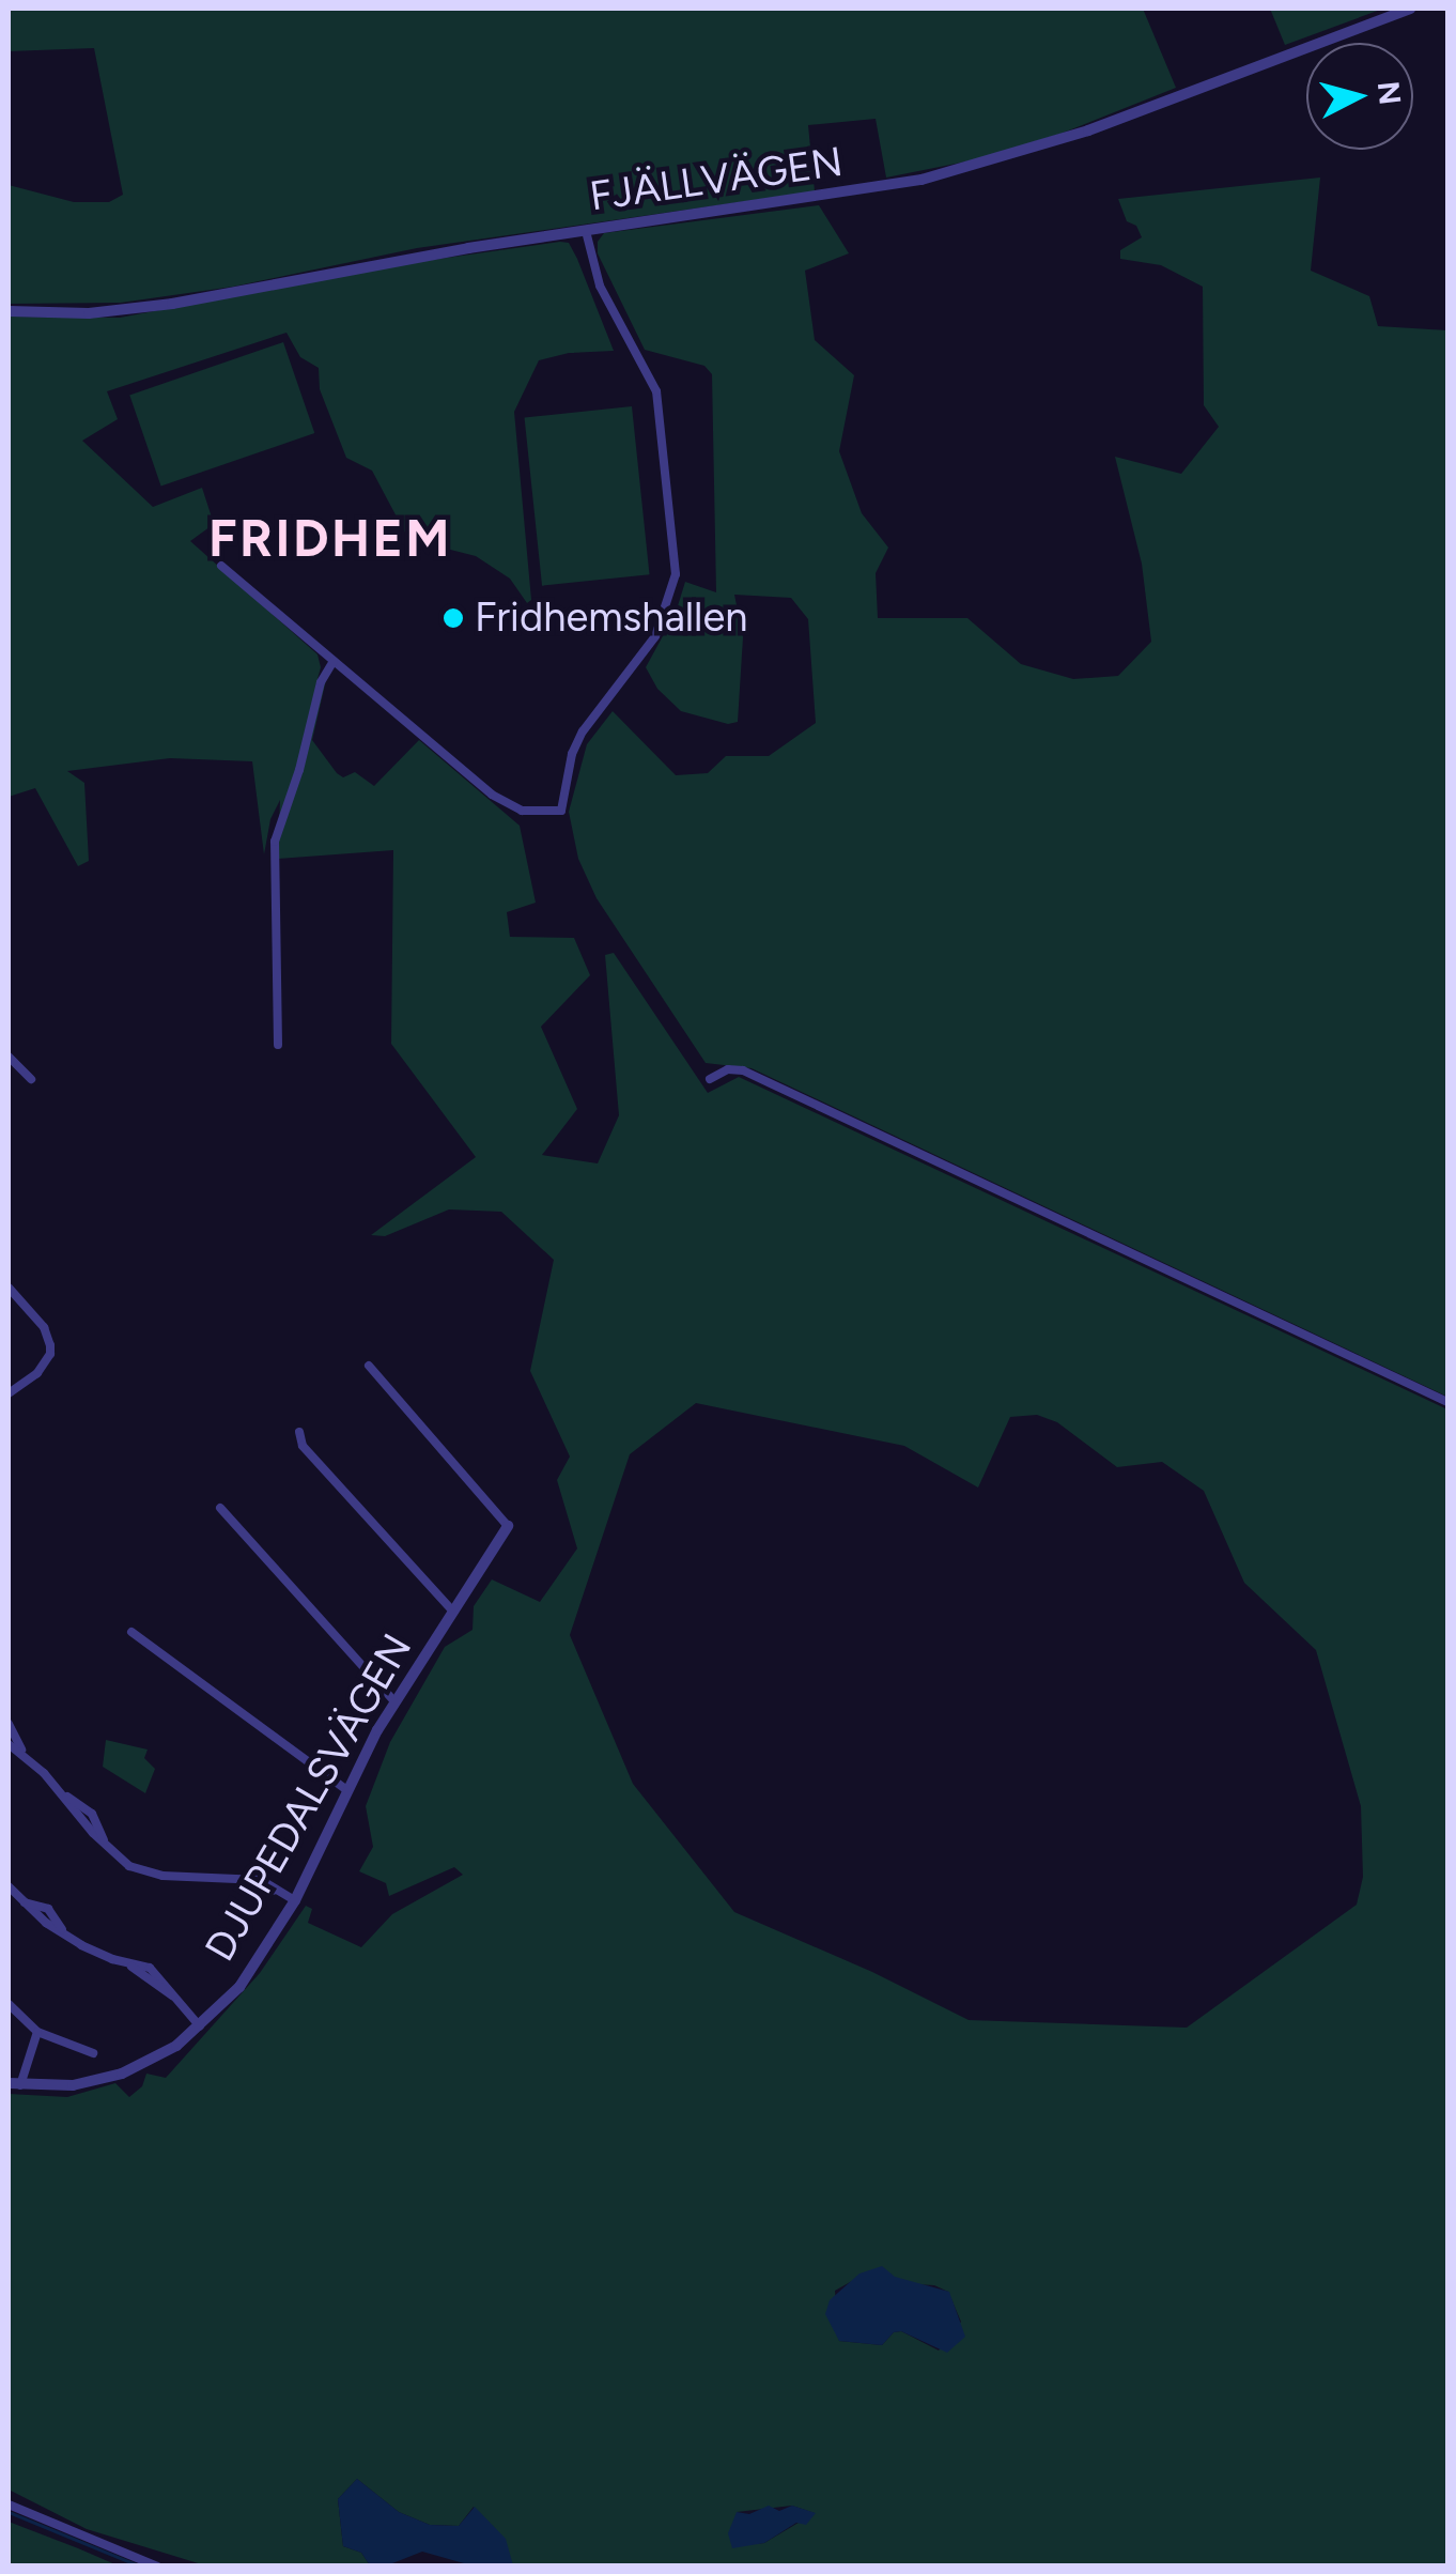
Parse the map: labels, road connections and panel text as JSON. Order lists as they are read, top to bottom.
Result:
{
  "streets": {
    "street": ["FJÄLLVÄGEN", "DJUPEDALSVÄGEN"]
  },
  "districts": ["FRIDHEM"],
  "places": ["Fridhemshallen"],
  "north": "right"
}
